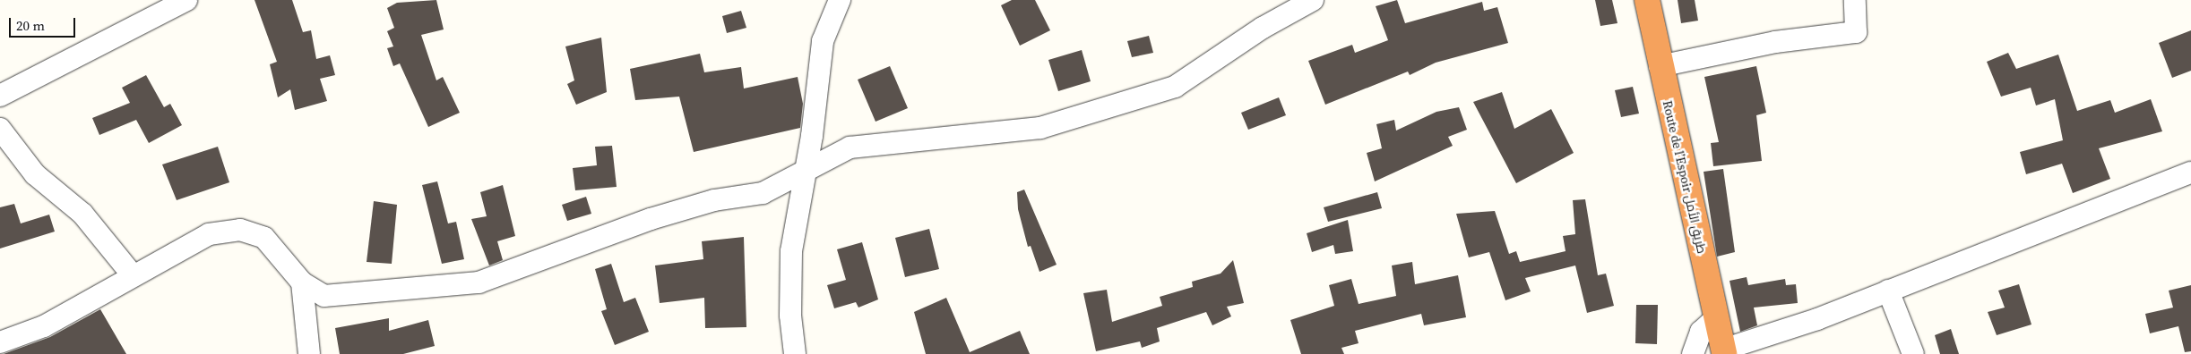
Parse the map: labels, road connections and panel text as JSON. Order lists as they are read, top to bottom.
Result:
{
  "streets": {
    "highway": ["Route de l’Espoir طريق الأمل"]
  },
  "scale_bar": "20 m"
}
